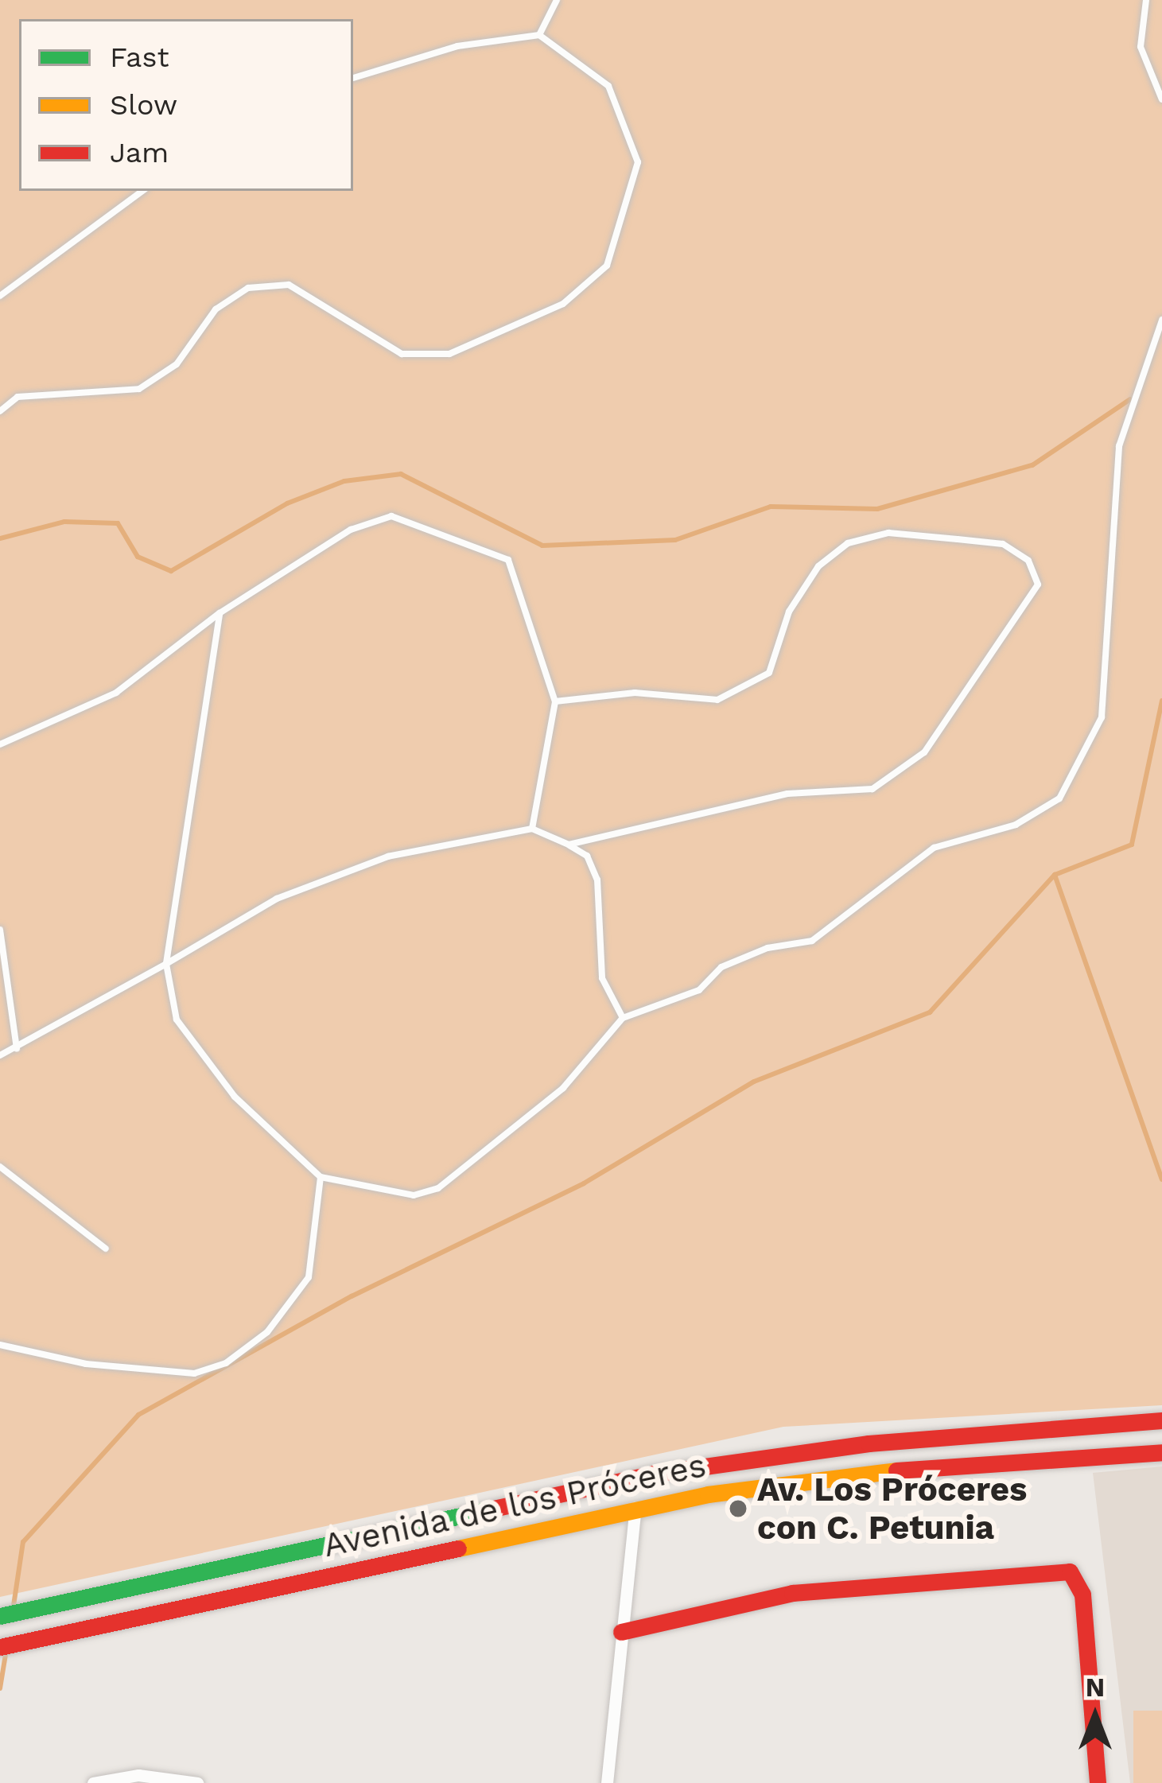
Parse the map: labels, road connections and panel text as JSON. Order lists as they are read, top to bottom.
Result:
{
  "streets": {
    "main road": ["Avenida de los Próceres"]
  },
  "places": ["Av. Los Próceres con C. Petunia"],
  "legend": ["Fast", "Slow", "Jam"],
  "north": "top"
}
